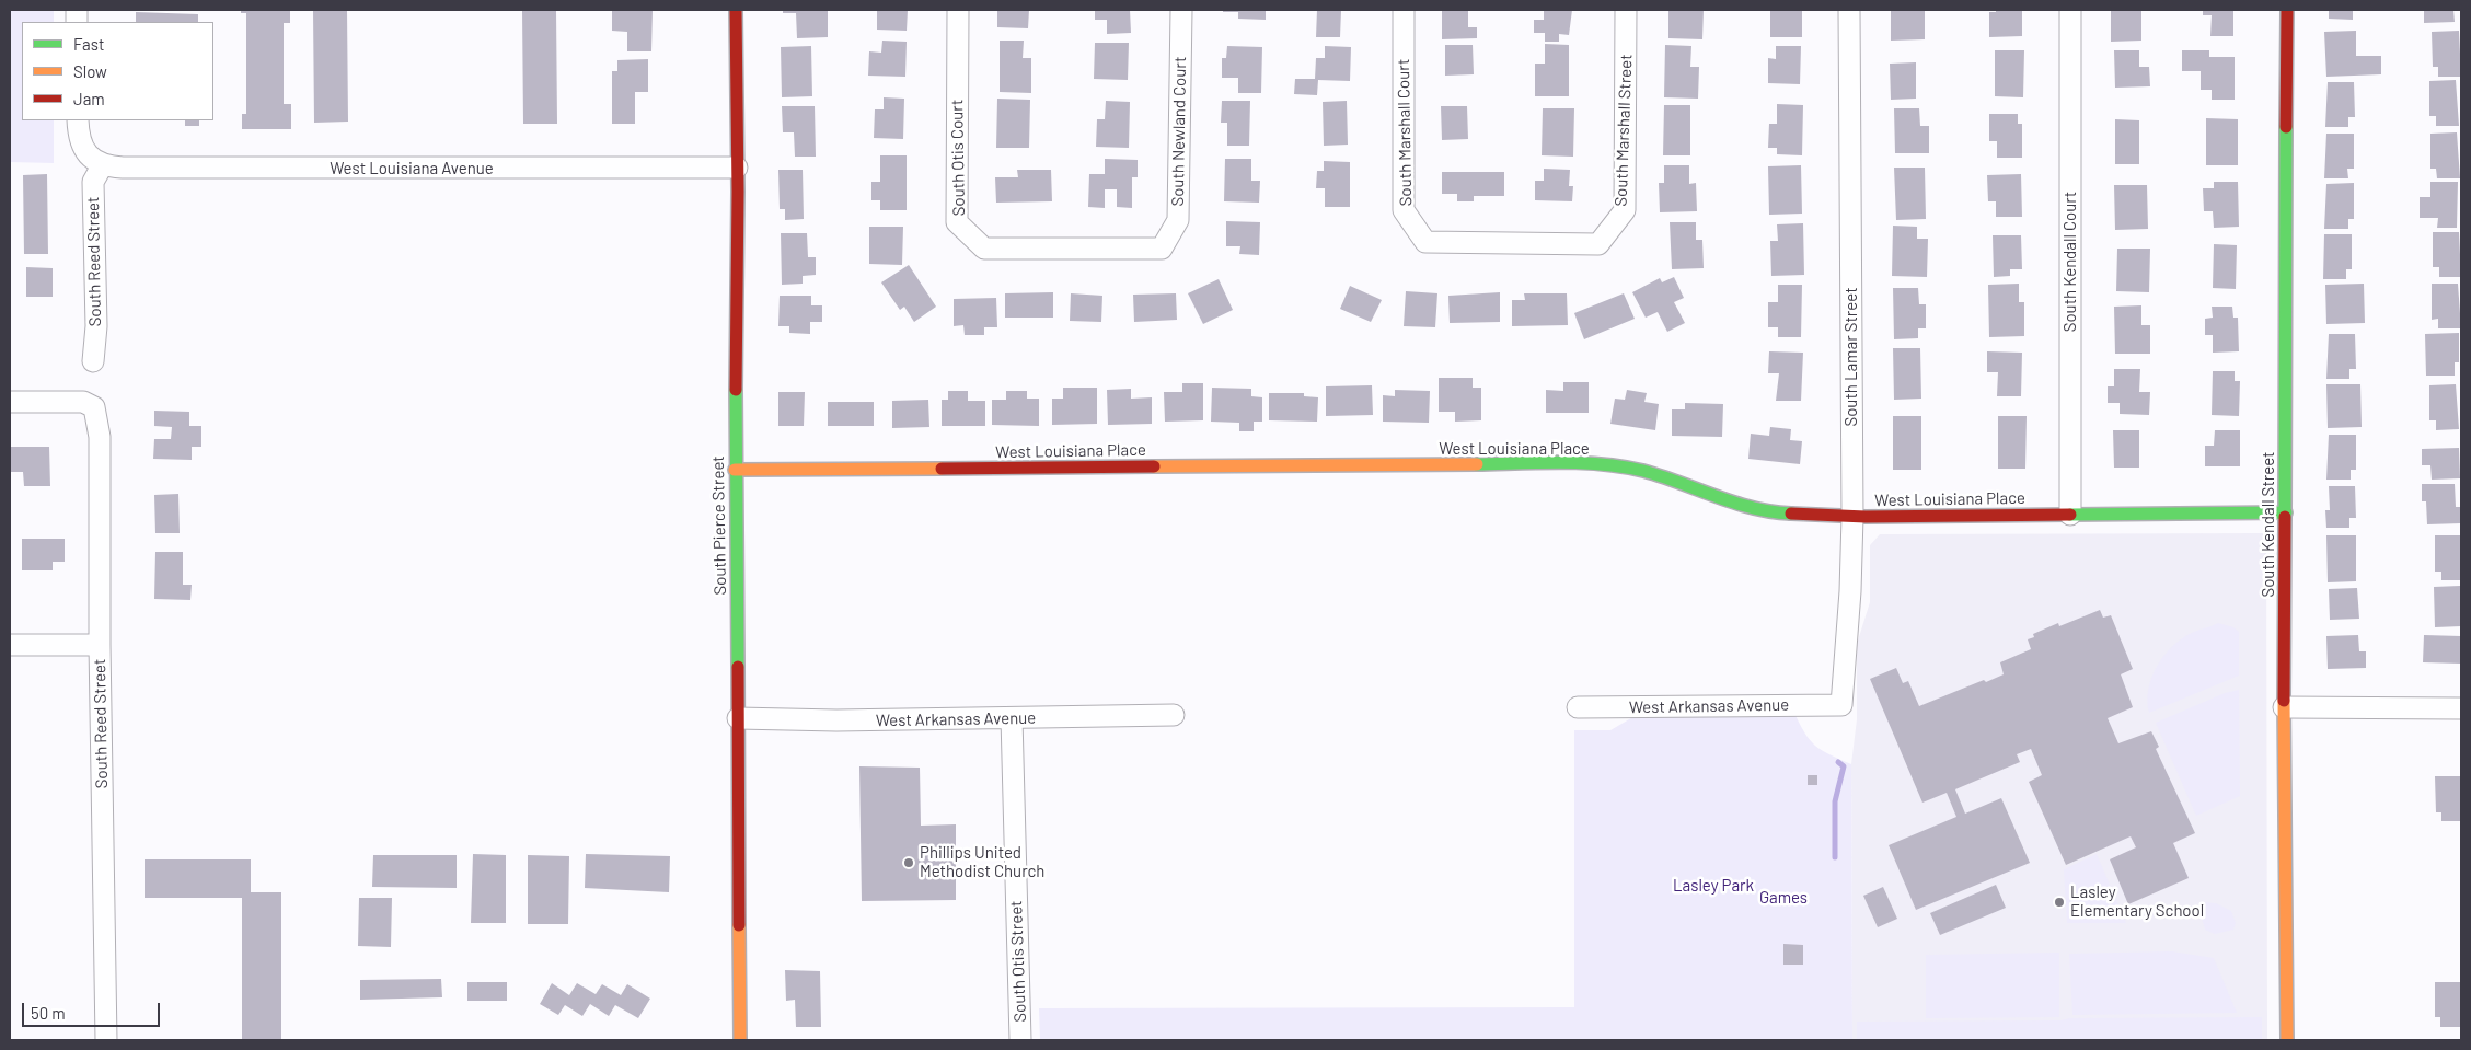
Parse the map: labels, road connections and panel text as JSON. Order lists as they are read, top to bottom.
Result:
{
  "streets": {
    "street": [
      "South Marshall Street",
      "South Newland Court",
      "South Marshall Court",
      "South Otis Court",
      "West Louisiana Avenue",
      "South Reed Street",
      "South Kendall Court",
      "South Lamar Street",
      "West Louisiana Place",
      "South Kendall Street",
      "South Pierce Street",
      "West Arkansas Avenue",
      "South Otis Street"
    ]
  },
  "crossings": [
    ["South Marshall Street", "South Marshall Court"],
    ["South Newland Court", "South Otis Court"],
    ["West Louisiana Avenue", "South Reed Street"],
    ["West Louisiana Avenue", "South Pierce Street"],
    ["South Kendall Court", "West Louisiana Place"],
    ["South Lamar Street", "West Louisiana Place"],
    ["South Lamar Street", "West Arkansas Avenue"],
    ["West Louisiana Place", "South Kendall Street"],
    ["West Louisiana Place", "South Pierce Street"],
    ["South Pierce Street", "West Arkansas Avenue"],
    ["West Arkansas Avenue", "South Otis Street"]
  ],
  "parks": ["Lasley Park", "Games"],
  "places": ["Phillips United Methodist Church", "Lasley Elementary School"],
  "legend": ["Fast", "Slow", "Jam"],
  "scale_bar": "50 m"
}
